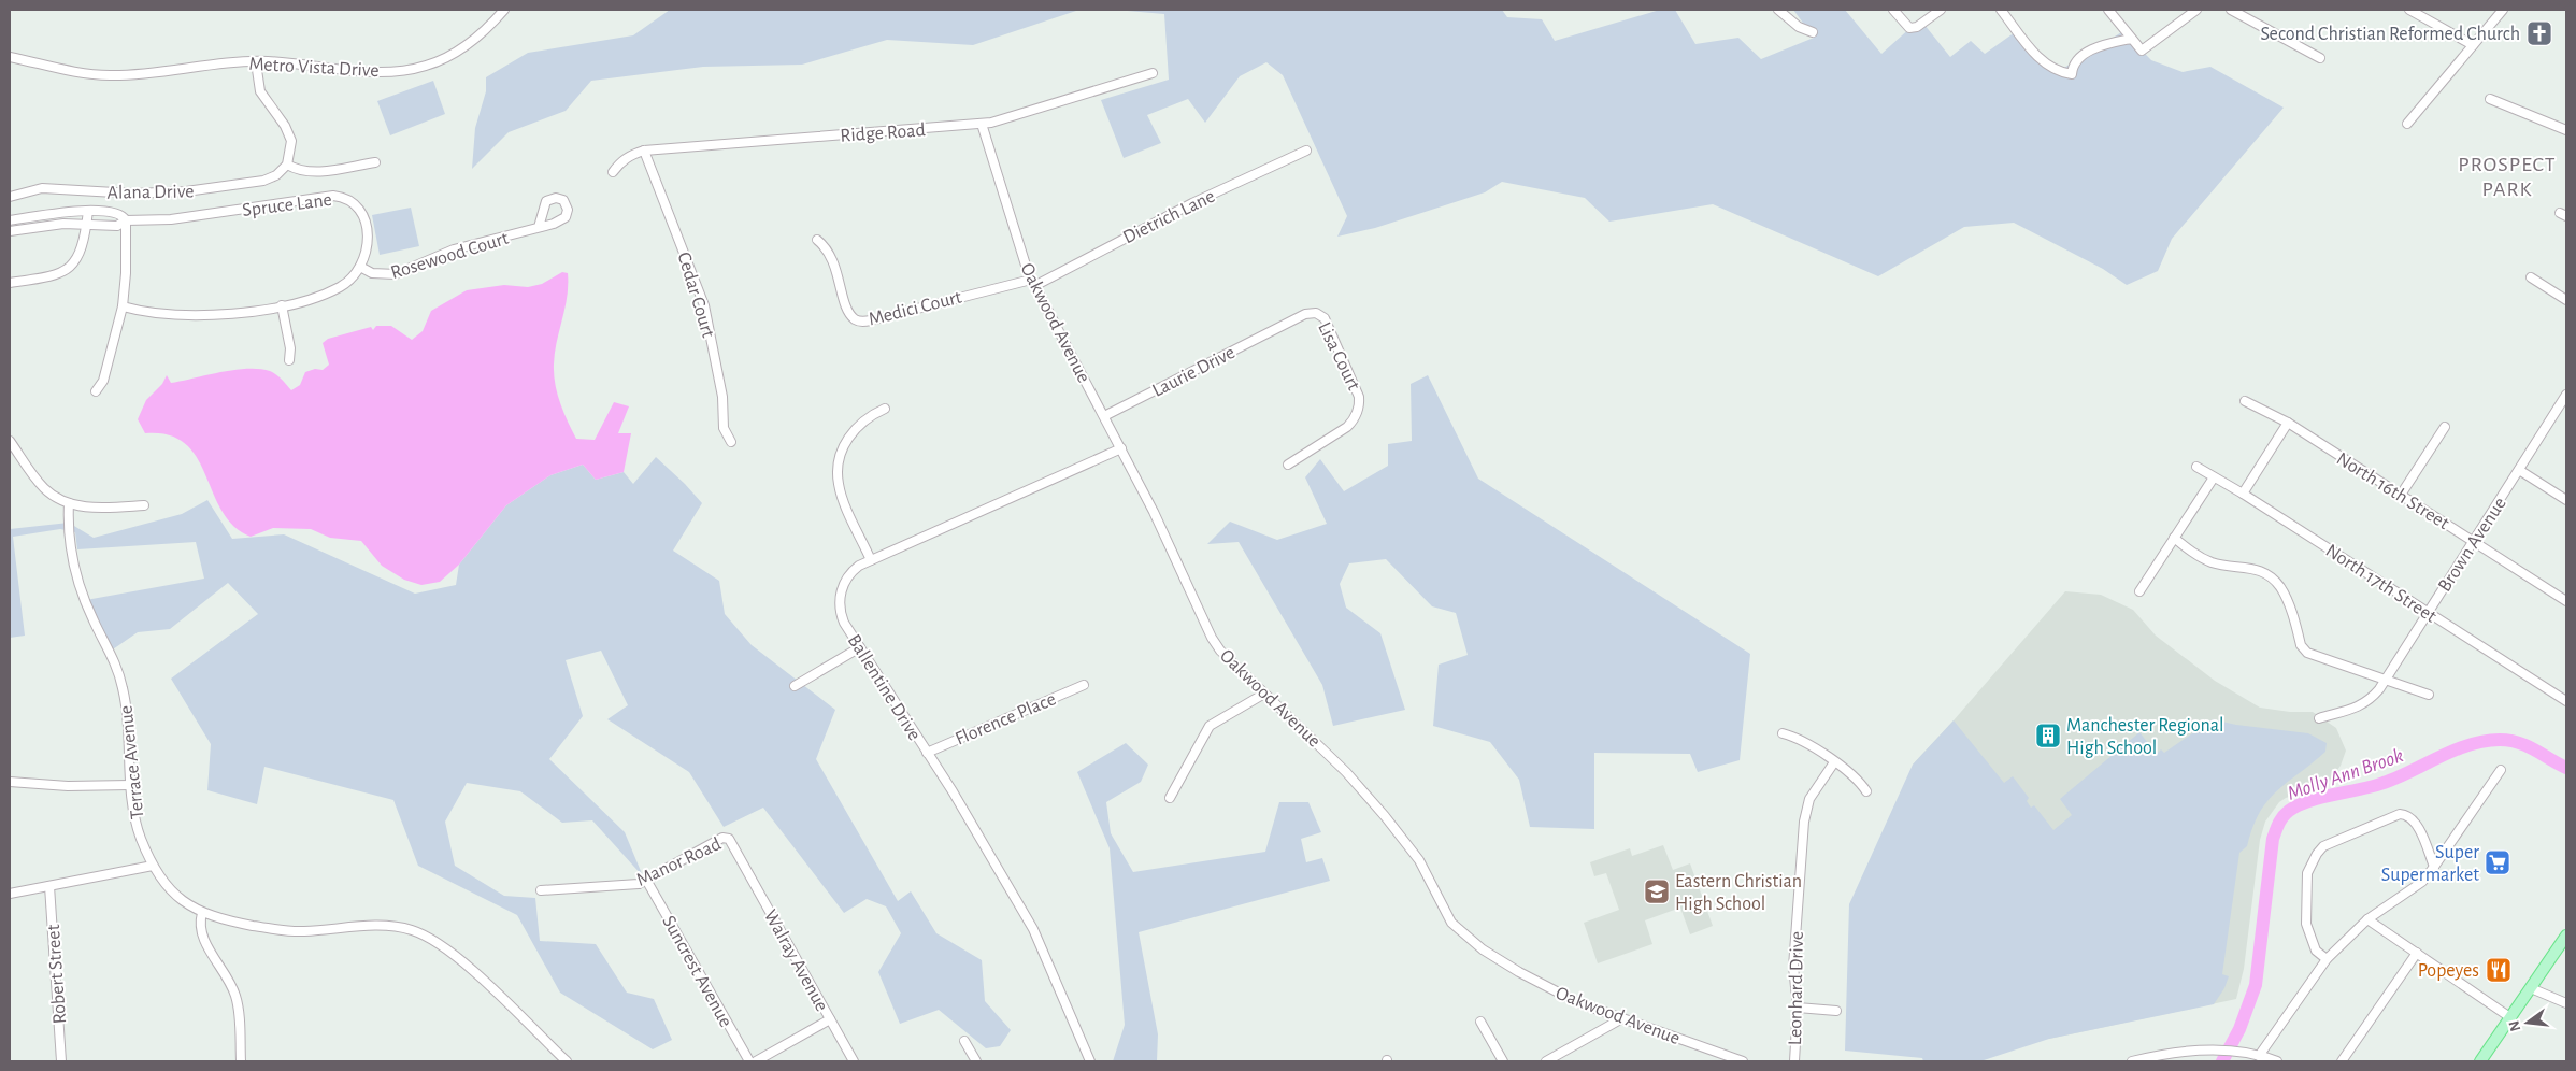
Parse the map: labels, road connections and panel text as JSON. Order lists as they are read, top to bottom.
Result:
{
  "streets": {
    "street": [
      "Metro Vista Drive",
      "Ridge Road",
      "Alana Drive",
      "Spruce Lane",
      "Dietrich Lane",
      "Rosewood Court",
      "Cedar Court",
      "Medici Court",
      "Oakwood Avenue",
      "Lisa Court",
      "Laurie Drive",
      "North 16th Street",
      "Brown Avenue",
      "North 17th Street",
      "Ballentine Drive",
      "Florence Place",
      "Terrace Avenue",
      "Manor Road",
      "Walray Avenue",
      "Suncrest Avenue",
      "Robert Street",
      "Leonhard Drive"
    ]
  },
  "crossings": [
    ["Ridge Road", "Cedar Court"],
    ["Ridge Road", "Oakwood Avenue"],
    ["Spruce Lane", "Rosewood Court"],
    ["Dietrich Lane", "Medici Court"],
    ["Dietrich Lane", "Oakwood Avenue"],
    ["Medici Court", "Oakwood Avenue"],
    ["Oakwood Avenue", "Laurie Drive"],
    ["Oakwood Avenue", "Ballentine Drive"],
    ["Lisa Court", "Laurie Drive"],
    ["North 16th Street", "Brown Avenue"],
    ["Brown Avenue", "North 17th Street"],
    ["Ballentine Drive", "Florence Place"],
    ["Manor Road", "Walray Avenue"],
    ["Manor Road", "Suncrest Avenue"]
  ],
  "districts": ["PROSPECT PARK"],
  "water": ["Molly Ann Brook"],
  "places": {
    "church": ["Second Christian Reformed Church"],
    "building": ["Manchester Regional High School"],
    "supermarket": ["Super Supermarket"],
    "school or university": ["Eastern Christian High School"],
    "restaurant": ["Popeyes"]
  },
  "north": "left"
}
